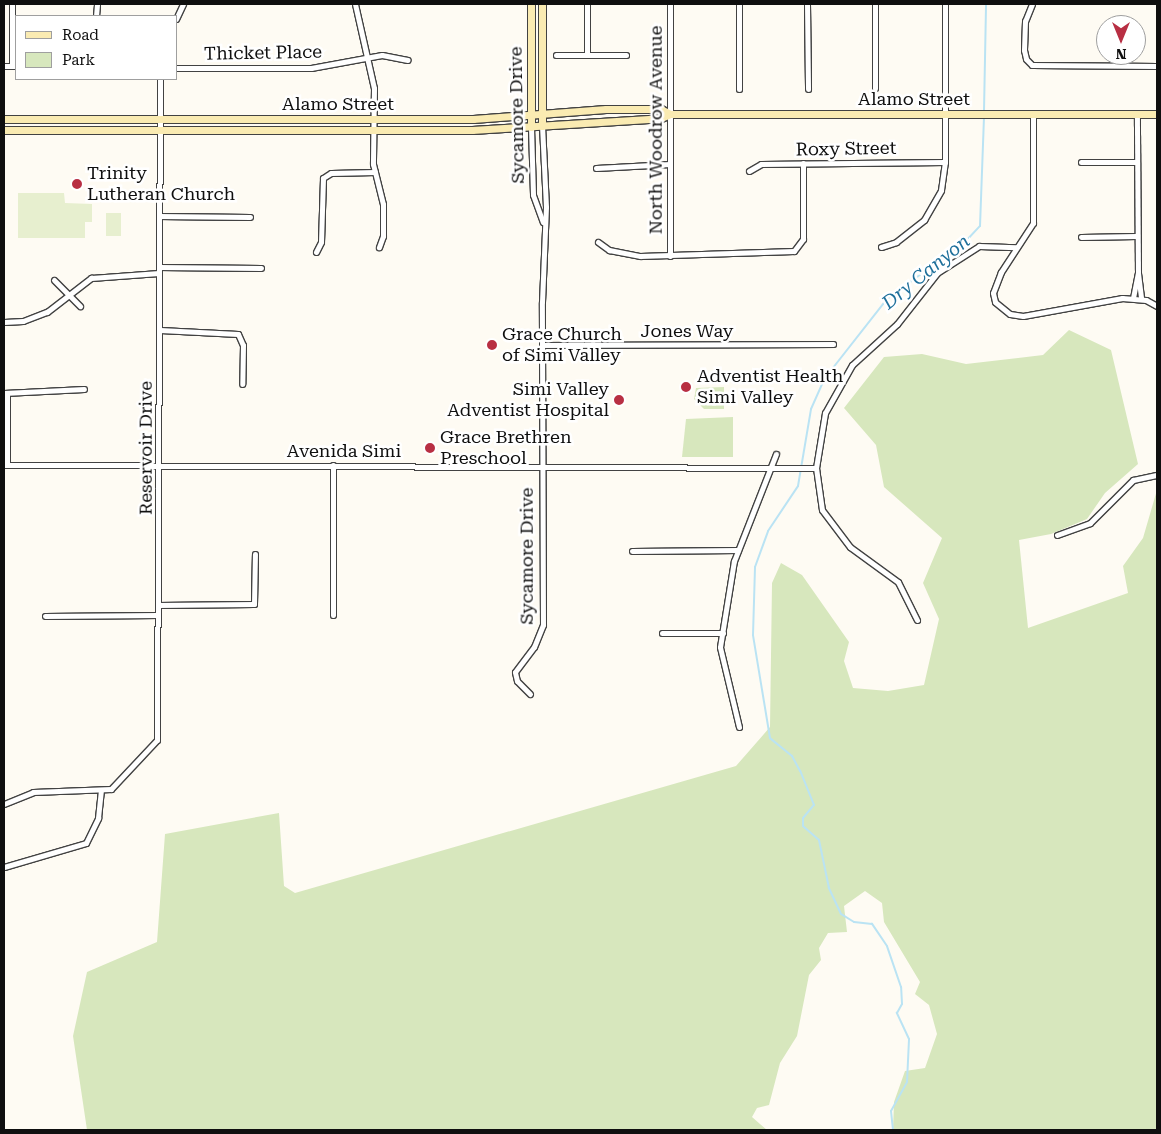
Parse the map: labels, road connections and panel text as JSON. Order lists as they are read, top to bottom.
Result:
{
  "streets": {
    "main road": ["Alamo Street", "Sycamore Drive"],
    "street": [
      "Thicket Place",
      "North Woodrow Avenue",
      "Roxy Street",
      "Jones Way",
      "Reservoir Drive",
      "Avenida Simi"
    ]
  },
  "crossings": [
    ["Alamo Street", "Sycamore Drive"],
    ["Alamo Street", "North Woodrow Avenue"],
    ["Alamo Street", "Reservoir Drive"],
    ["Sycamore Drive", "Jones Way"],
    ["Sycamore Drive", "Avenida Simi"],
    ["Reservoir Drive", "Avenida Simi"]
  ],
  "water": ["Dry Canyon"],
  "places": [
    "Trinity Lutheran Church",
    "Grace Church of Simi Valley",
    "Adventist Health Simi Valley",
    "Simi Valley Adventist Hospital",
    "Grace Brethren Preschool"
  ],
  "legend": ["Road", "Park"],
  "north": "bottom"
}
